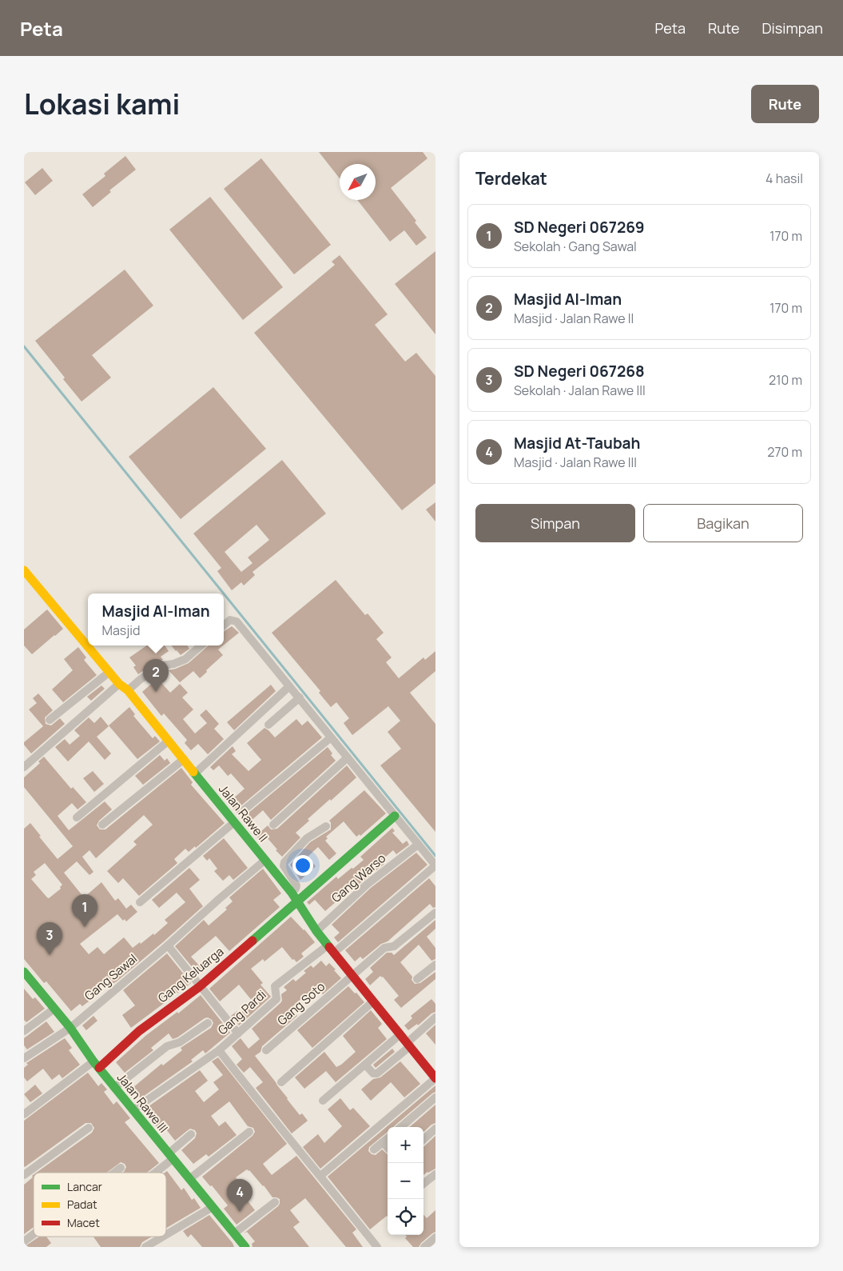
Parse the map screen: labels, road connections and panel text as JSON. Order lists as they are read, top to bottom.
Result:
{
  "streets": {
    "street": [
      "Jalan Rawe II",
      "Gang Warso",
      "Gang Keluarga",
      "Gang Sawal",
      "Gang Soto",
      "Gang Pardi",
      "Jalan Rawe III"
    ]
  },
  "crossings": [
    ["Jalan Rawe II", "Gang Warso"],
    ["Jalan Rawe II", "Gang Keluarga"],
    ["Jalan Rawe II", "Gang Sawal"],
    ["Jalan Rawe II", "Gang Soto"],
    ["Jalan Rawe II", "Gang Pardi"],
    ["Gang Keluarga", "Jalan Rawe III"],
    ["Gang Sawal", "Jalan Rawe III"],
    ["Gang Pardi", "Jalan Rawe III"]
  ],
  "legend": ["Lancar", "Padat", "Macet"],
  "north": "bottom left",
  "page": {
    "header": "Peta",
    "nav": ["Peta", "Rute", "Disimpan"],
    "title": "Lokasi kami",
    "buttons": [
      "Rute",
      ["Simpan", "Bagikan"]
    ],
    "heading": ["Terdekat", "4 hasil"],
    "list": [
      {
        "mark": "1",
        "name": "SD Negeri 067269",
        "note": "Sekolah · Gang Sawal",
        "value": "170 m"
      },
      {
        "mark": "2",
        "name": "Masjid Al-Iman",
        "note": "Masjid · Jalan Rawe II",
        "value": "170 m"
      },
      {
        "mark": "3",
        "name": "SD Negeri 067268",
        "note": "Sekolah · Jalan Rawe III",
        "value": "210 m"
      },
      {
        "mark": "4",
        "name": "Masjid At-Taubah",
        "note": "Masjid · Jalan Rawe III",
        "value": "270 m"
      }
    ],
    "popup": ["Masjid Al-Iman", "Masjid"],
    "pins": [
      "2",
      "1",
      "3",
      "4"
    ],
    "map_buttons": ["+", "−"]
  }
}
